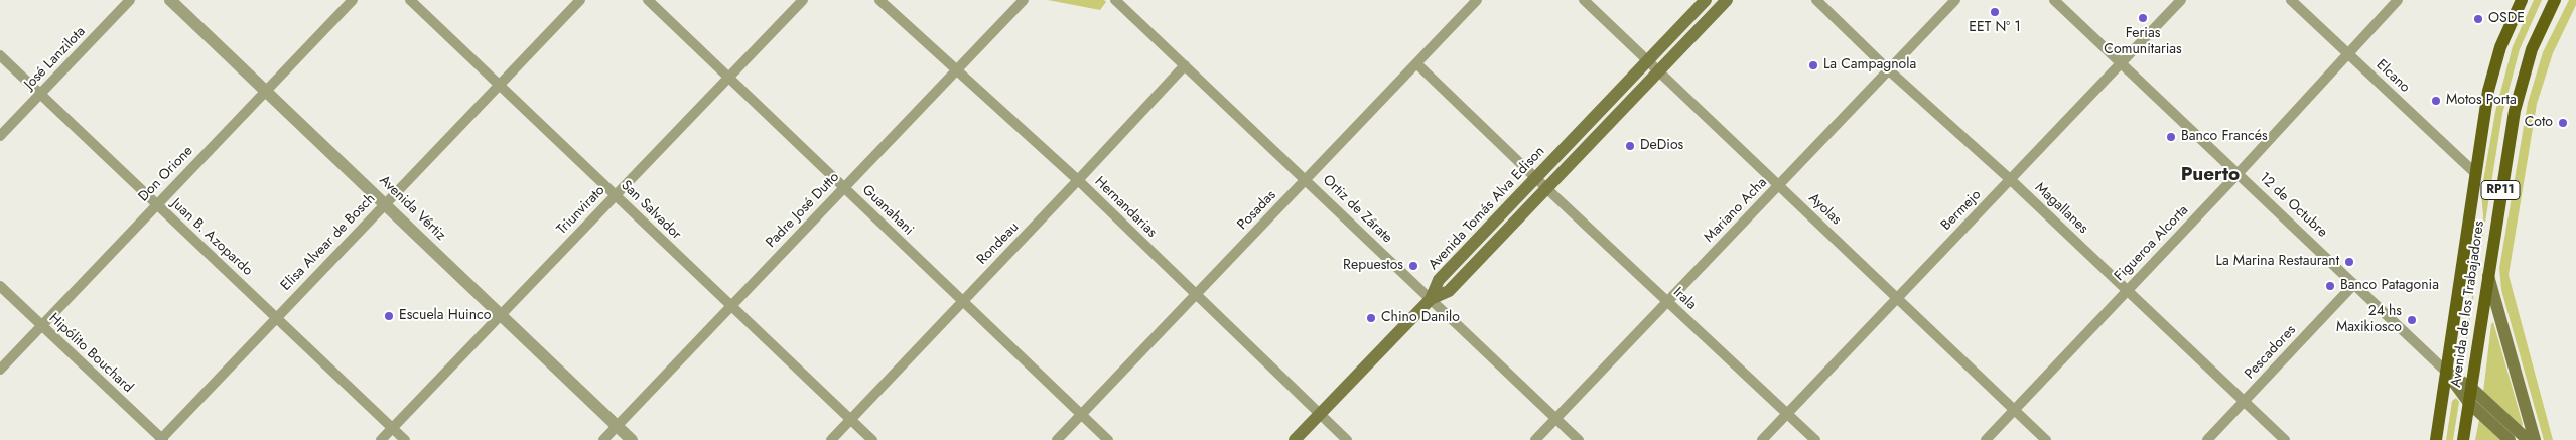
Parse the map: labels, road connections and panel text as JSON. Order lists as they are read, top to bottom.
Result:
{
  "streets": {
    "main road": [
      "RP11",
      "12 de Octubre",
      "Avenida Tomás Alva Edison",
      "Avenida de los Trabajadores"
    ],
    "street": [
      "José Lanzilota",
      "Elcano",
      "Don Orione",
      "Hernandarias",
      "Avenida Vértiz",
      "Magallanes",
      "Ortiz de Zárate",
      "Ayolas",
      "Triunvirato",
      "San Salvador",
      "Padre José Dutto",
      "Guanahani",
      "Posadas",
      "Mariano Acha",
      "Bermejo",
      "Juan B. Azopardo",
      "Elisa Alvear de Bosch",
      "Rondeau",
      "Figueroa Alcorta",
      "Irala",
      "Pescadores",
      "Hipólito Bouchard"
    ]
  },
  "crossings": [
    ["José Lanzilota", "Juan B. Azopardo"],
    ["Elcano", "Figueroa Alcorta"],
    ["Elcano", "Avenida de los Trabajadores"],
    ["Don Orione", "Avenida Vértiz"],
    ["Don Orione", "Juan B. Azopardo"],
    ["Don Orione", "Hipólito Bouchard"],
    ["12 de Octubre", "Bermejo"],
    ["12 de Octubre", "Figueroa Alcorta"],
    ["12 de Octubre", "Avenida de los Trabajadores"],
    ["12 de Octubre", "Pescadores"],
    ["Hernandarias", "Avenida Tomás Alva Edison"],
    ["Hernandarias", "Padre José Dutto"],
    ["Hernandarias", "Posadas"],
    ["Hernandarias", "Rondeau"],
    ["Avenida Vértiz", "Triunvirato"],
    ["Avenida Vértiz", "Padre José Dutto"],
    ["Avenida Vértiz", "Elisa Alvear de Bosch"],
    ["Avenida Tomás Alva Edison", "Ortiz de Zárate"],
    ["Avenida Tomás Alva Edison", "Ayolas"],
    ["Avenida Tomás Alva Edison", "Irala"],
    ["Magallanes", "Mariano Acha"],
    ["Magallanes", "Bermejo"],
    ["Magallanes", "Figueroa Alcorta"],
    ["Magallanes", "Pescadores"],
    ["Ortiz de Zárate", "Posadas"],
    ["Ortiz de Zárate", "Mariano Acha"],
    ["Ortiz de Zárate", "Rondeau"],
    ["Ayolas", "Mariano Acha"],
    ["Ayolas", "Bermejo"],
    ["Ayolas", "Figueroa Alcorta"],
    ["Triunvirato", "San Salvador"],
    ["Triunvirato", "Guanahani"],
    ["Triunvirato", "Juan B. Azopardo"],
    ["San Salvador", "Padre José Dutto"],
    ["San Salvador", "Elisa Alvear de Bosch"],
    ["San Salvador", "Rondeau"],
    ["Padre José Dutto", "Guanahani"],
    ["Guanahani", "Posadas"],
    ["Guanahani", "Rondeau"],
    ["Posadas", "Irala"],
    ["Mariano Acha", "Irala"],
    ["Bermejo", "Irala"],
    ["Juan B. Azopardo", "Elisa Alvear de Bosch"],
    ["Elisa Alvear de Bosch", "Hipólito Bouchard"]
  ],
  "districts": ["Puerto"],
  "places": [
    "EET Nº 1",
    "Ferias Comunitarias",
    "OSDE",
    "La Campagnola",
    "Motos Porta",
    "Coto",
    "Banco Francés",
    "DeDios",
    "La Marina Restaurant",
    "Repuestos",
    "Banco Patagonia",
    "Escuela Huinco",
    "Chino Danilo",
    "24 hs Maxikiosco"
  ]
}
